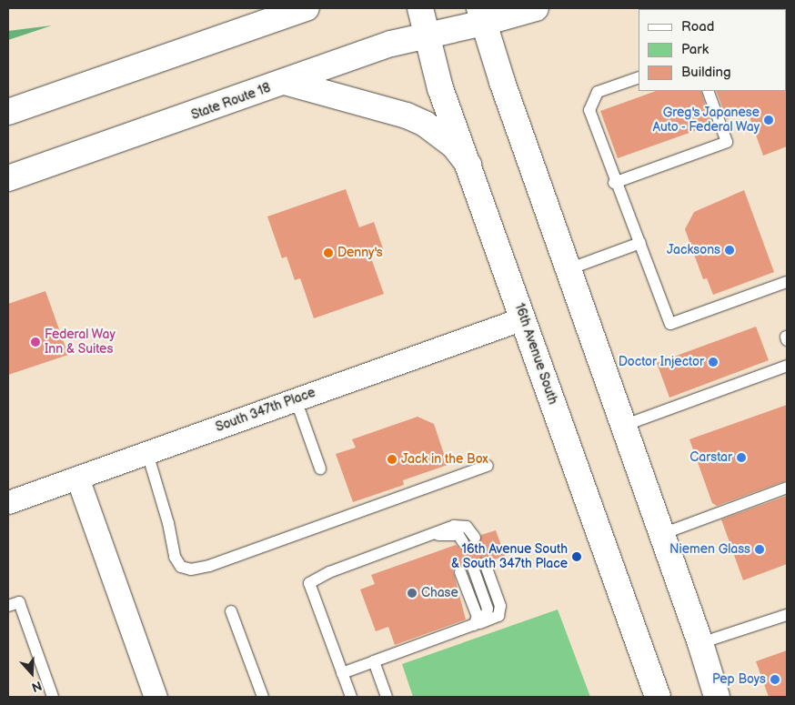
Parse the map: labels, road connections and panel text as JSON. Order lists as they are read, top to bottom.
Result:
{
  "streets": {
    "main road": ["State Route 18", "16th Avenue South"],
    "street": ["South 347th Place"]
  },
  "crossings": [
    ["State Route 18", "16th Avenue South"],
    ["16th Avenue South", "South 347th Place"]
  ],
  "places": [
    "Greg's Japanese Auto - Federal Way",
    "Jacksons",
    "Denny's",
    "Federal Way Inn & Suites",
    "Doctor Injector",
    "Carstar",
    "Jack in the Box",
    "Niemen Glass",
    "16th Avenue South & South 347th Place",
    "Chase",
    "Pep Boys"
  ],
  "legend": ["Road", "Park", "Building"],
  "north": "bottom"
}
